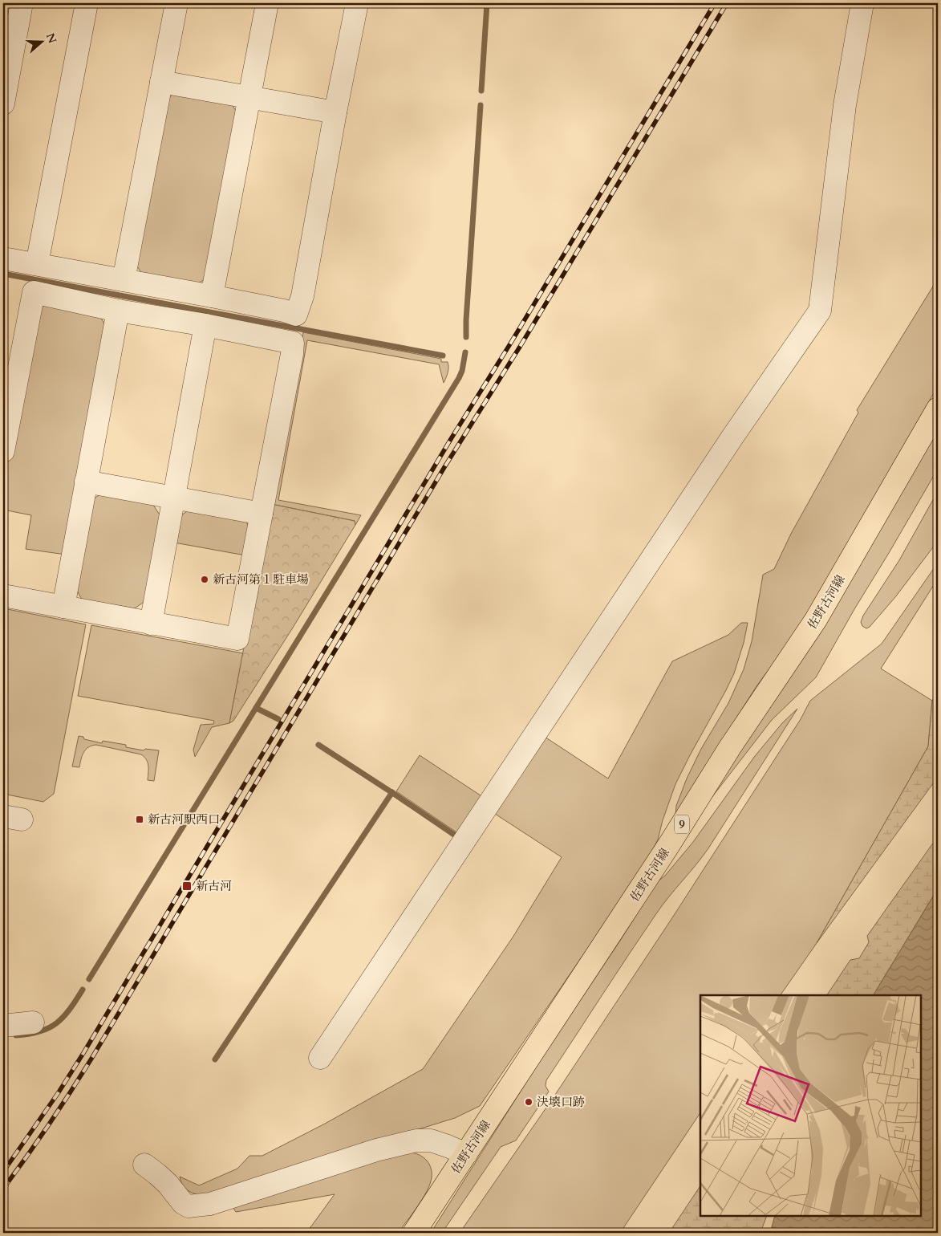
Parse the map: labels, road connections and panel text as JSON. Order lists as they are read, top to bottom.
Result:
{
  "streets": {
    "main road": ["佐野古河線", "9"]
  },
  "places": {
    "other": ["新古河第１駐車場", "決壊口跡"],
    "transit": ["新古河駅西口", "新古河"]
  },
  "north": "right"
}
